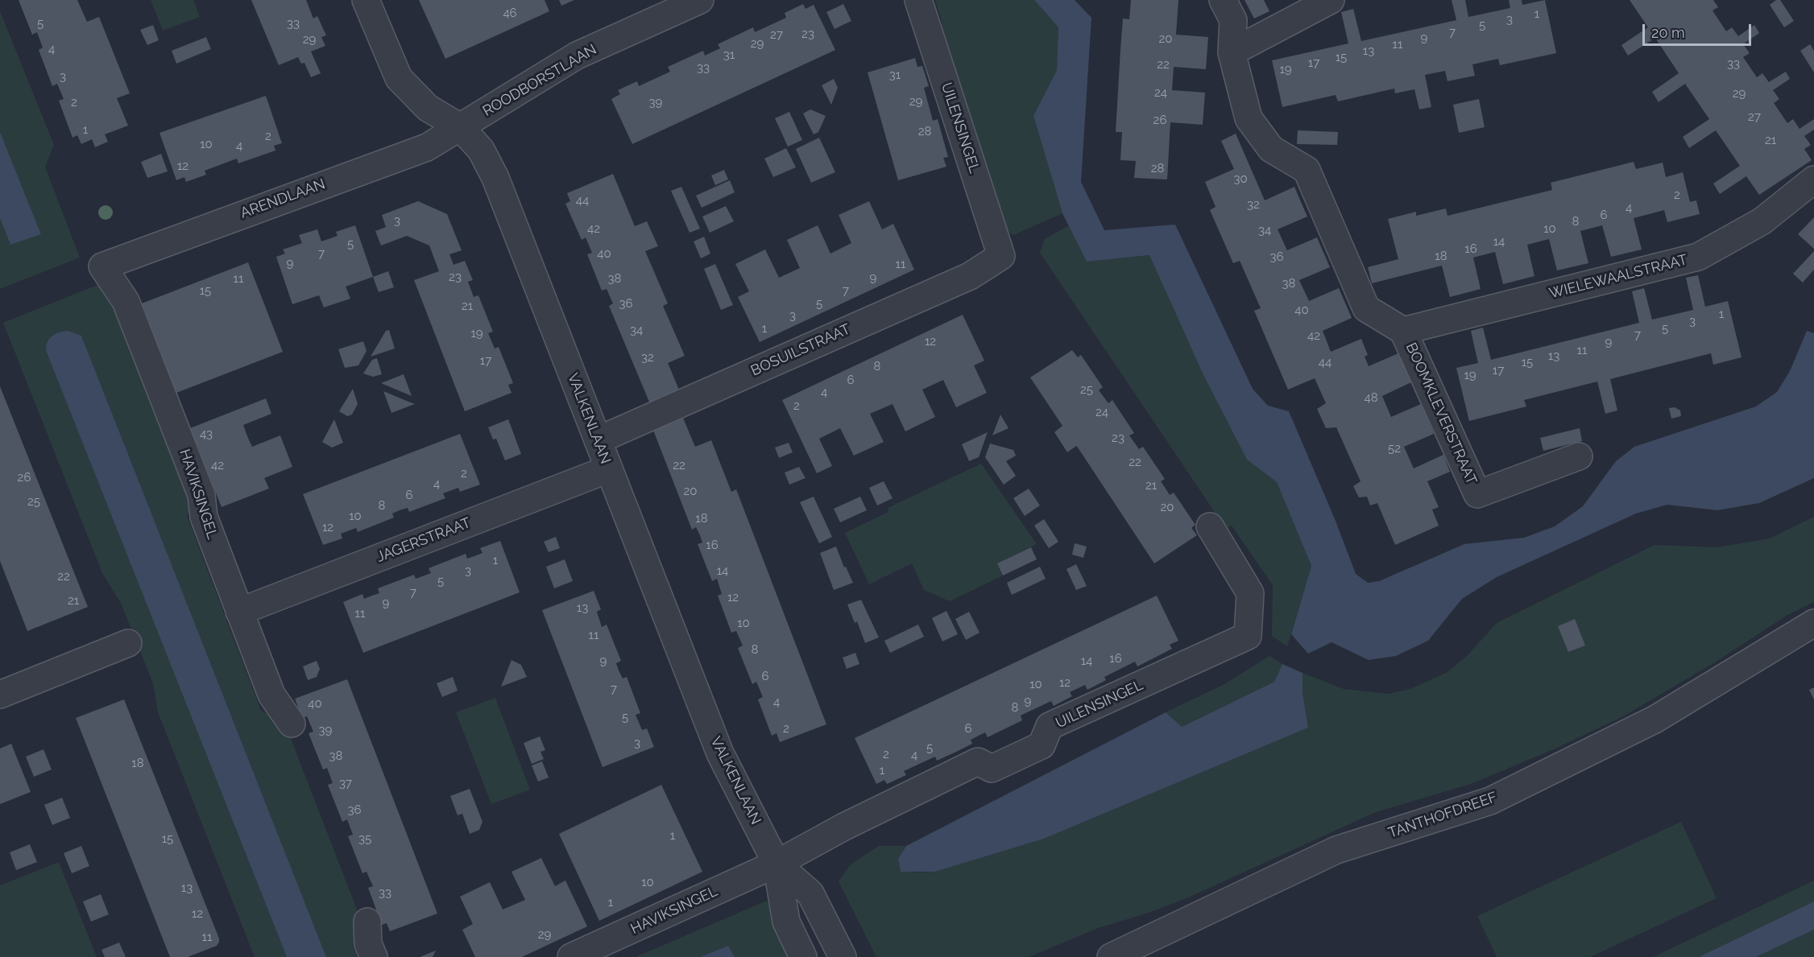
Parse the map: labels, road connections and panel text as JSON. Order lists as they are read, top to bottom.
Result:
{
  "streets": {
    "street": [
      "ROODBORSTLAAN",
      "UILENSINGEL",
      "ARENDLAAN",
      "WIELEWAALSTRAAT",
      "BOSUILSTRAAT",
      "BOOMKLEVERSTRAAT",
      "VALKENLAAN",
      "HAVIKSINGEL",
      "JAGERSTRAAT",
      "TANTHOFDREEF"
    ]
  },
  "crossings": [
    ["ROODBORSTLAAN", "ARENDLAAN"],
    ["ROODBORSTLAAN", "VALKENLAAN"],
    ["UILENSINGEL", "BOSUILSTRAAT"],
    ["UILENSINGEL", "VALKENLAAN"],
    ["UILENSINGEL", "HAVIKSINGEL"],
    ["ARENDLAAN", "VALKENLAAN"],
    ["ARENDLAAN", "HAVIKSINGEL"],
    ["WIELEWAALSTRAAT", "BOOMKLEVERSTRAAT"],
    ["BOSUILSTRAAT", "VALKENLAAN"],
    ["VALKENLAAN", "HAVIKSINGEL"],
    ["VALKENLAAN", "JAGERSTRAAT"],
    ["HAVIKSINGEL", "JAGERSTRAAT"]
  ],
  "house_numbers": [
    "46",
    "1",
    "3",
    "5",
    "33",
    "5",
    "7",
    "23",
    "27",
    "9",
    "20",
    "29",
    "29",
    "11",
    "4",
    "13",
    "31",
    "15",
    "17",
    "33",
    "22",
    "33",
    "19",
    "31",
    "3",
    "24",
    "29",
    "29",
    "2",
    "39",
    "27",
    "26",
    "1",
    "28",
    "2",
    "21",
    "10",
    "4",
    "12",
    "28",
    "30",
    "2",
    "44",
    "32",
    "4",
    "6",
    "3",
    "8",
    "42",
    "10",
    "34",
    "14",
    "5",
    "16",
    "7",
    "40",
    "18",
    "36",
    "9",
    "11",
    "23",
    "9",
    "11",
    "38",
    "38",
    "15",
    "7",
    "36",
    "5",
    "21",
    "40",
    "1",
    "3",
    "3",
    "1",
    "5",
    "34",
    "19",
    "7",
    "42",
    "12",
    "9",
    "11",
    "13",
    "32",
    "17",
    "44",
    "15",
    "8",
    "17",
    "19",
    "6",
    "25",
    "4",
    "48",
    "2",
    "24",
    "43",
    "23",
    "52",
    "22",
    "42",
    "22",
    "2",
    "26",
    "4",
    "21",
    "20",
    "6",
    "25",
    "8",
    "20",
    "10",
    "18",
    "12",
    "16",
    "1",
    "3",
    "14",
    "22",
    "5",
    "7",
    "12",
    "21",
    "9",
    "13",
    "11",
    "10",
    "11",
    "8",
    "16",
    "9",
    "14",
    "6",
    "12",
    "10",
    "7",
    "9",
    "4",
    "40",
    "8",
    "5",
    "2",
    "6",
    "39",
    "3",
    "5",
    "2",
    "4",
    "38",
    "18",
    "1",
    "37",
    "36",
    "1",
    "15",
    "35",
    "10",
    "13",
    "33",
    "1",
    "12",
    "29",
    "11"
  ],
  "scale_bar": "20 m"
}
